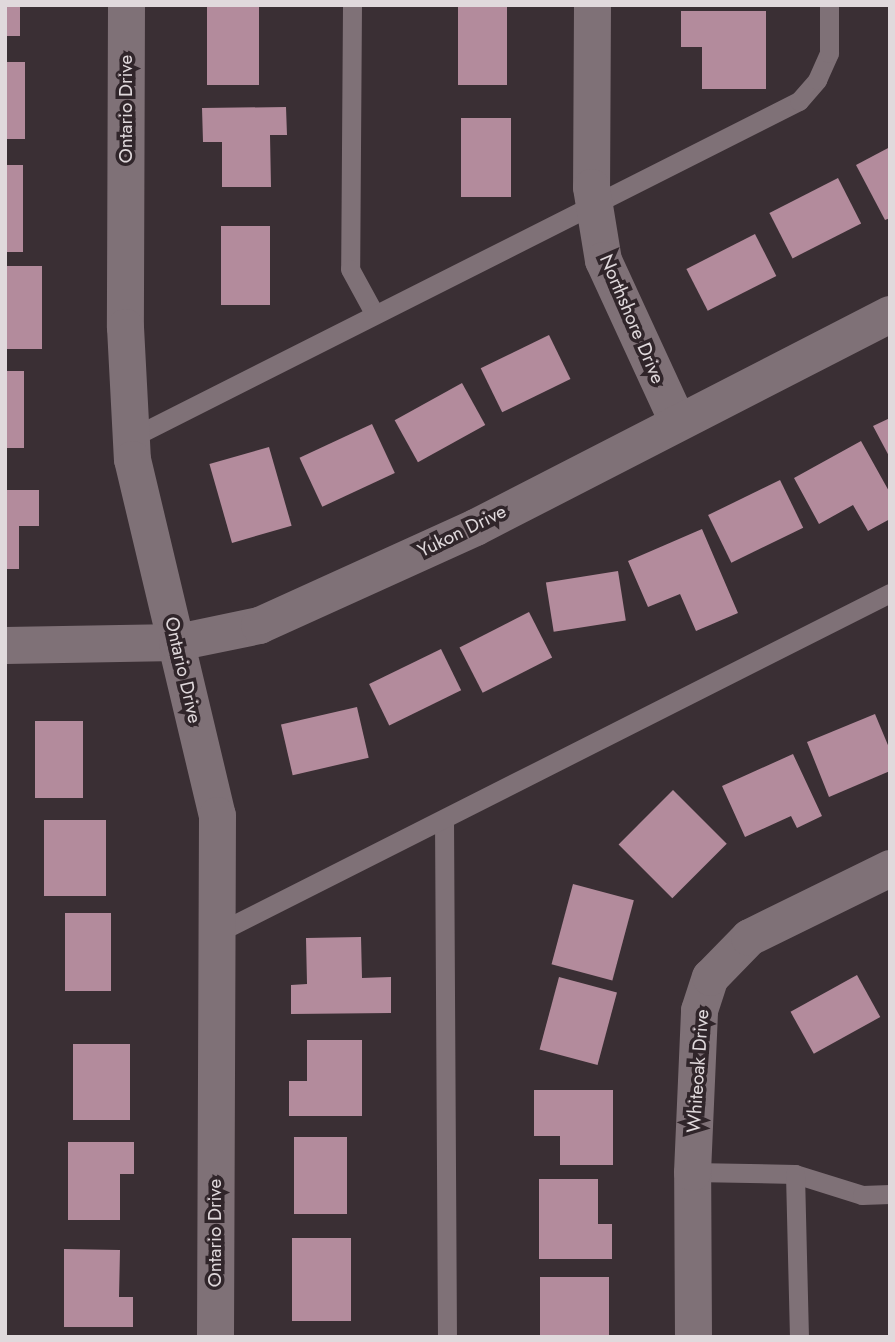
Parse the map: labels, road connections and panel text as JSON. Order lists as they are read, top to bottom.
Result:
{
  "streets": {
    "street": [
      "Ontario Drive",
      "Northshore Drive",
      "Yukon Drive",
      "Whiteoak Drive"
    ]
  },
  "crossings": [
    ["Ontario Drive", "Yukon Drive"],
    ["Northshore Drive", "Yukon Drive"]
  ]
}
